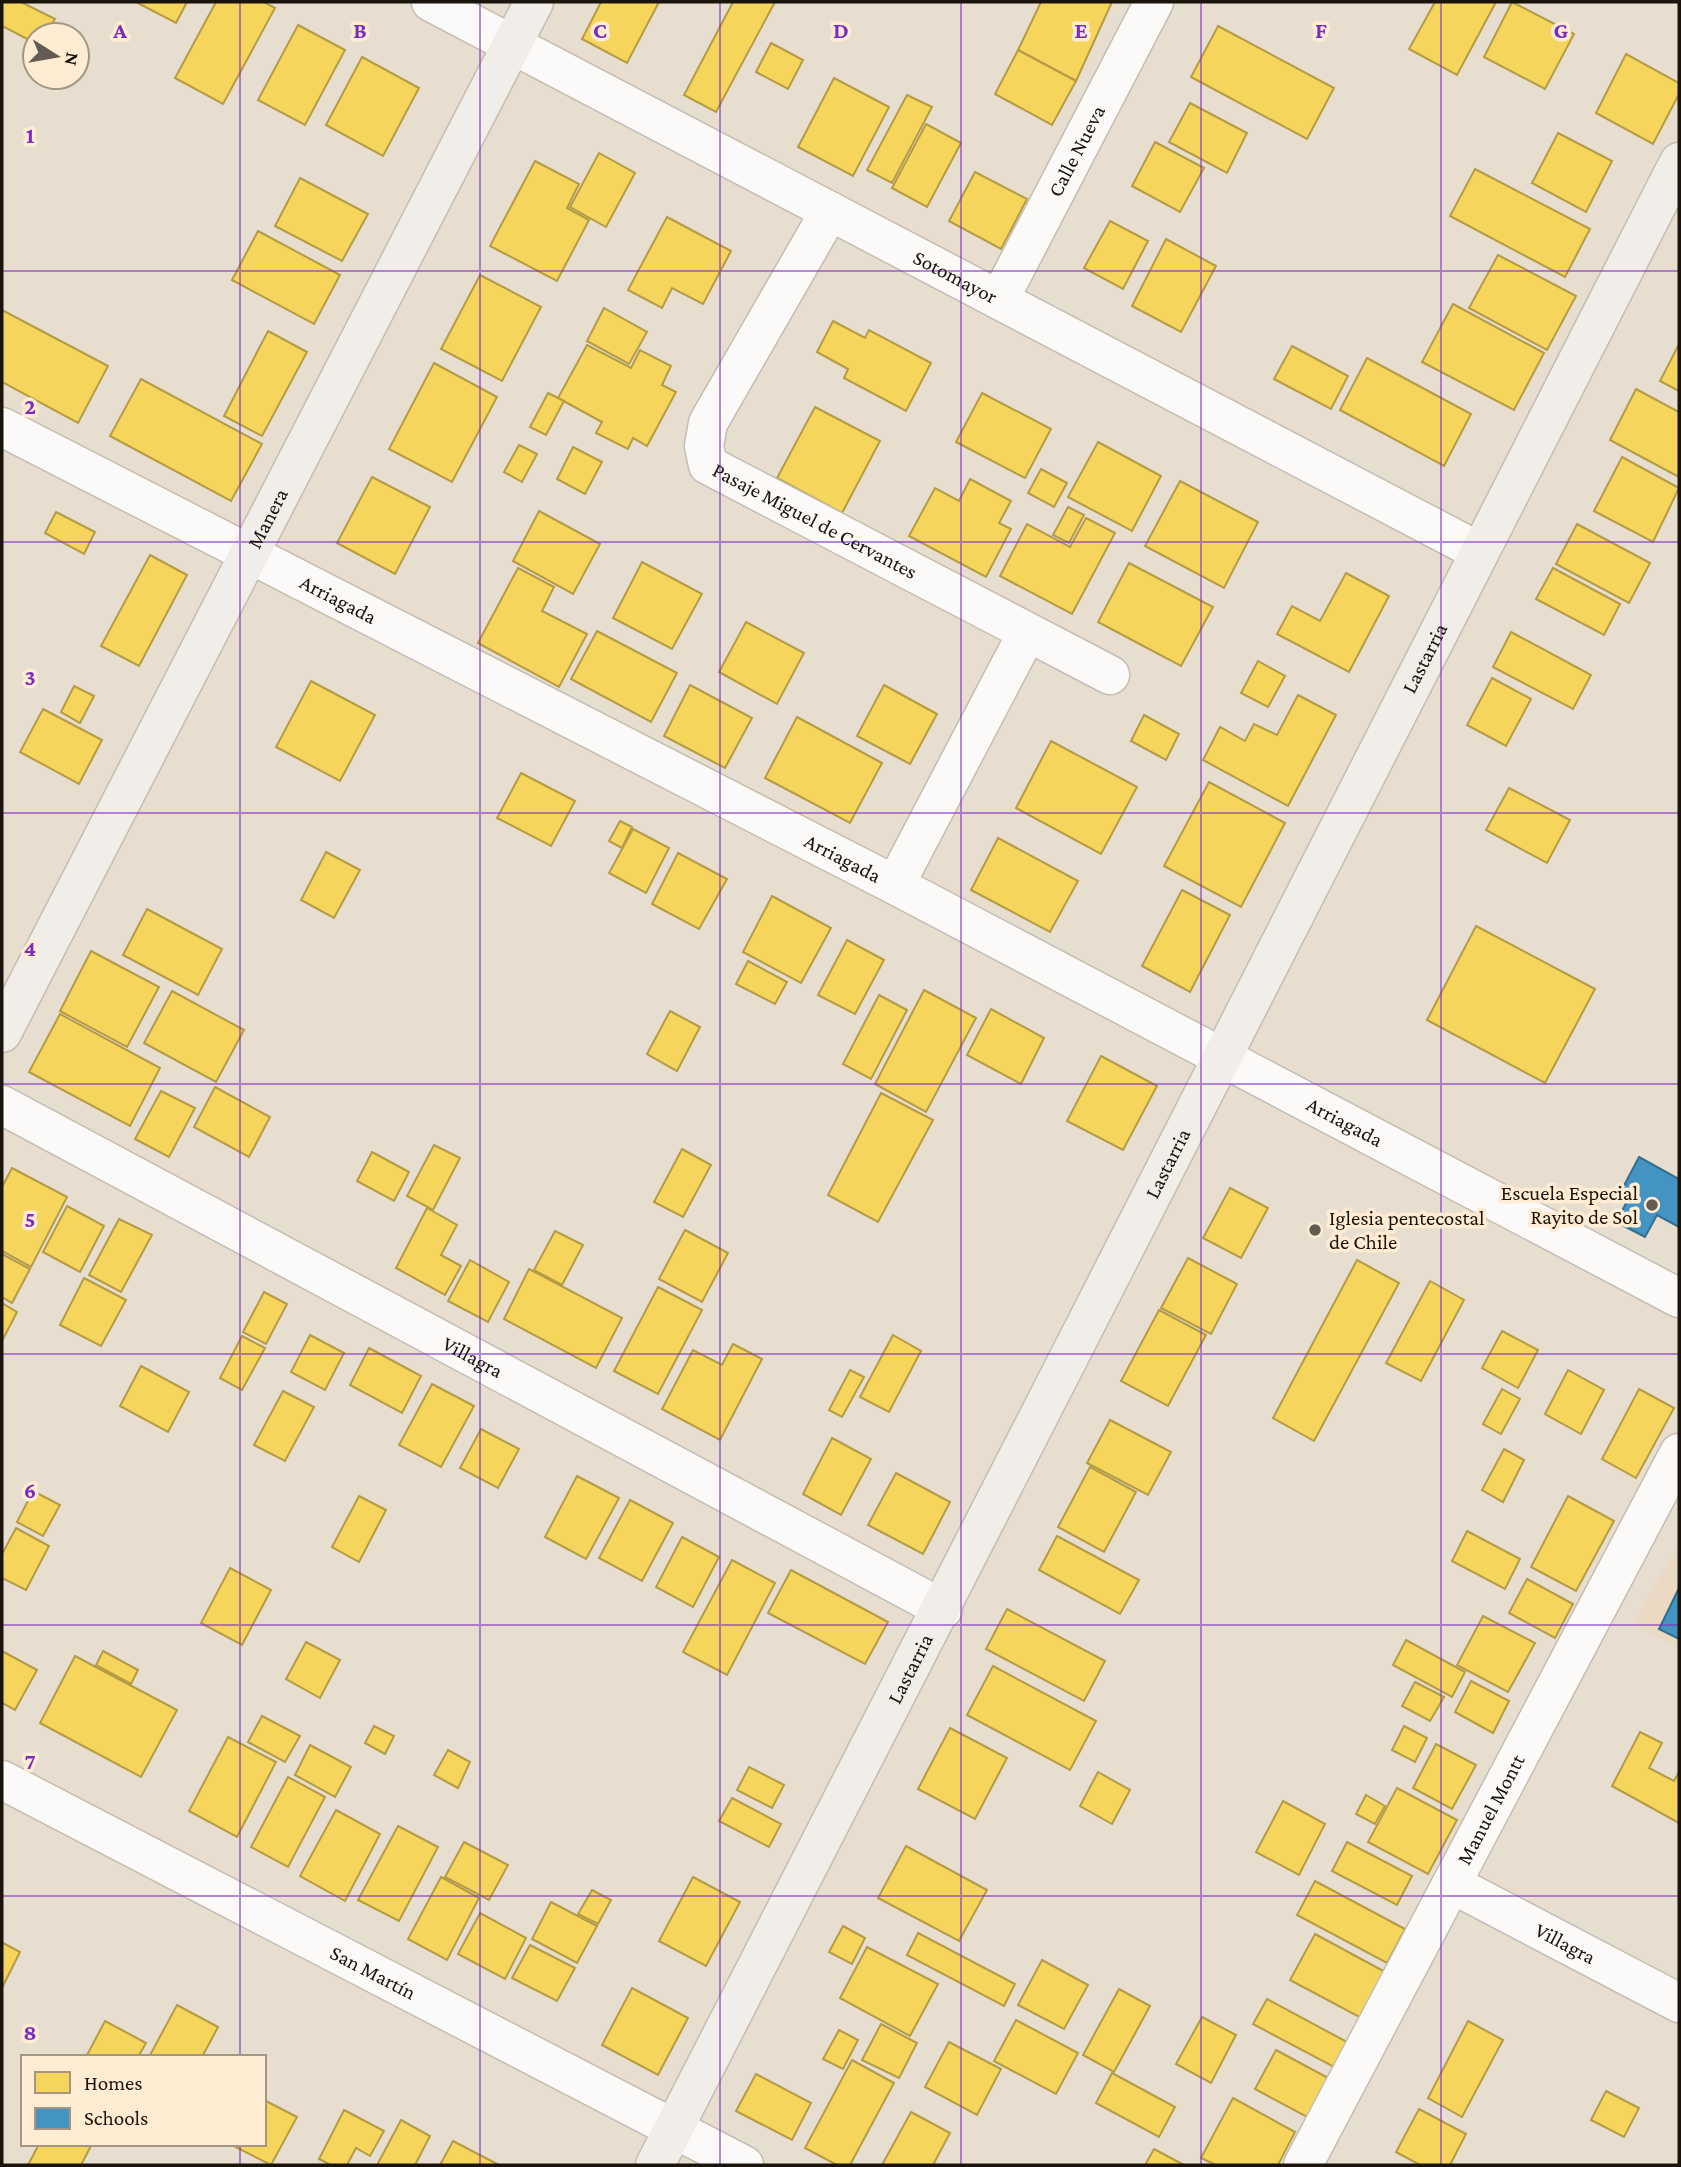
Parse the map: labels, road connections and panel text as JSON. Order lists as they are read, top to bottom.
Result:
{
  "streets": {
    "main road": ["Manera", "Lastarria"],
    "street": [
      "Calle Nueva",
      "Sotomayor",
      "Pasaje Miguel de Cervantes",
      "Arriagada",
      "Villagra",
      "Manuel Montt",
      "San Martín"
    ]
  },
  "crossings": [
    ["Calle Nueva", "Sotomayor"],
    ["Sotomayor", "Manera"],
    ["Sotomayor", "Pasaje Miguel de Cervantes"],
    ["Sotomayor", "Lastarria"],
    ["Manera", "Arriagada"],
    ["Arriagada", "Lastarria"],
    ["Lastarria", "Villagra"],
    ["Lastarria", "San Martín"],
    ["Villagra", "Manuel Montt"]
  ],
  "places": ["Escuela Especial Rayito de Sol", "Iglesia pentecostal de Chile"],
  "legend": ["Homes", "Schools"],
  "north": "right",
  "grid": {
    "columns": [
      "A",
      "B",
      "C",
      "D",
      "E",
      "F",
      "G"
    ],
    "rows": [
      "1",
      "2",
      "3",
      "4",
      "5",
      "6",
      "7",
      "8"
    ]
  }
}
